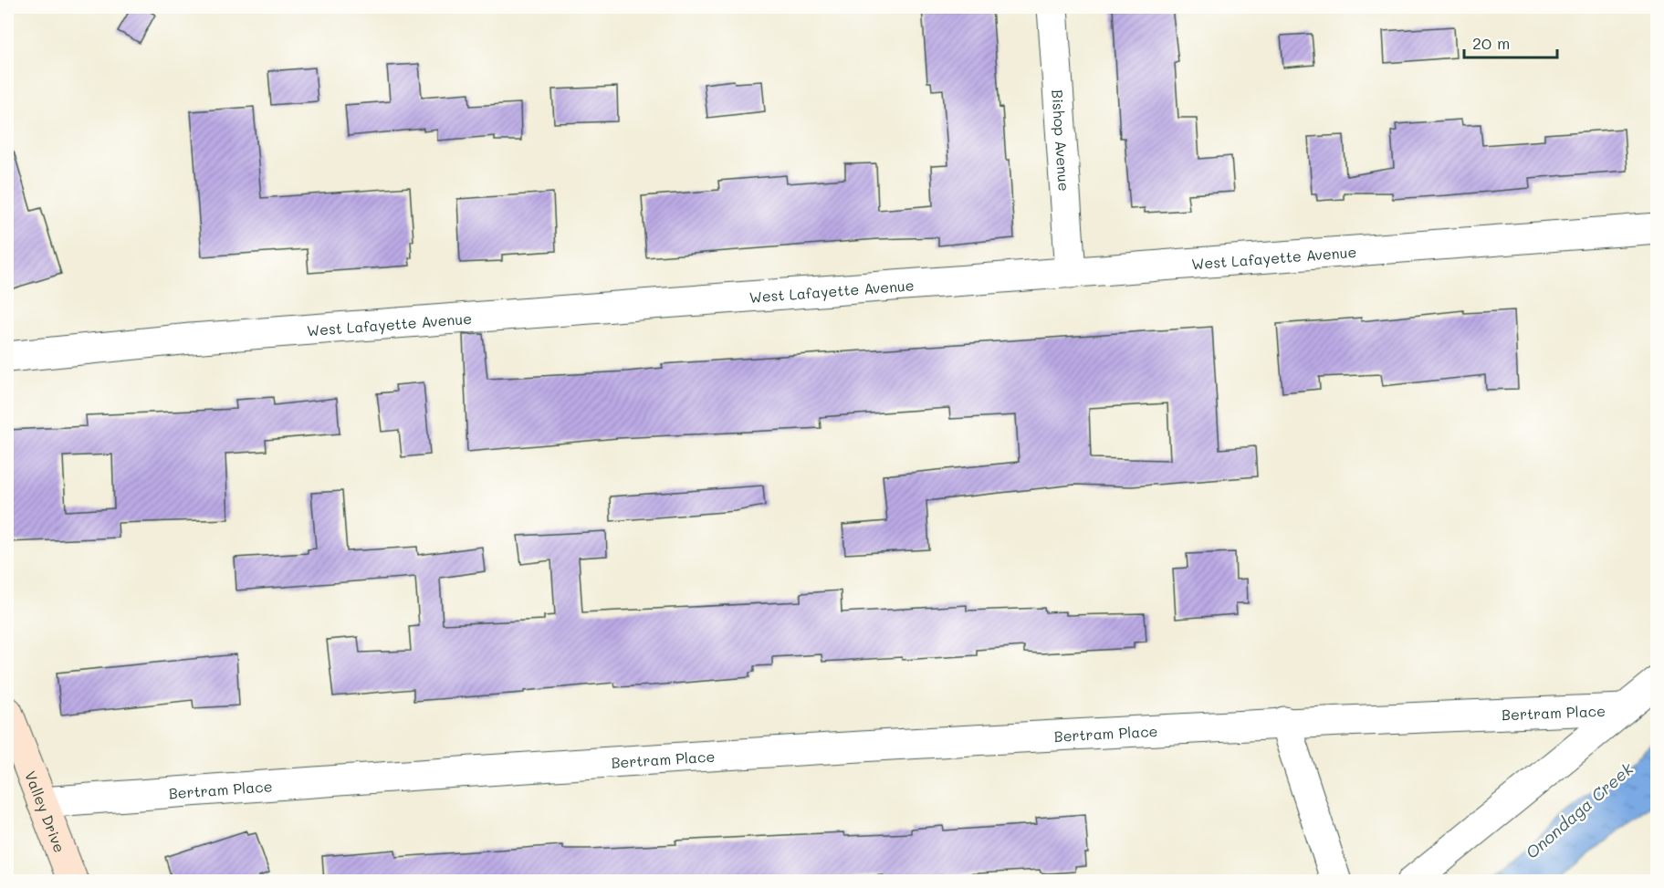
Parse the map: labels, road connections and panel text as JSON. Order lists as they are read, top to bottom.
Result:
{
  "streets": {
    "main road": ["Valley Drive"],
    "street": ["Bishop Avenue", "West Lafayette Avenue", "Bertram Place"]
  },
  "crossings": [
    ["Bishop Avenue", "West Lafayette Avenue"],
    ["Bertram Place", "Valley Drive"]
  ],
  "water": ["Onondaga Creek"],
  "scale_bar": "20 m"
}
